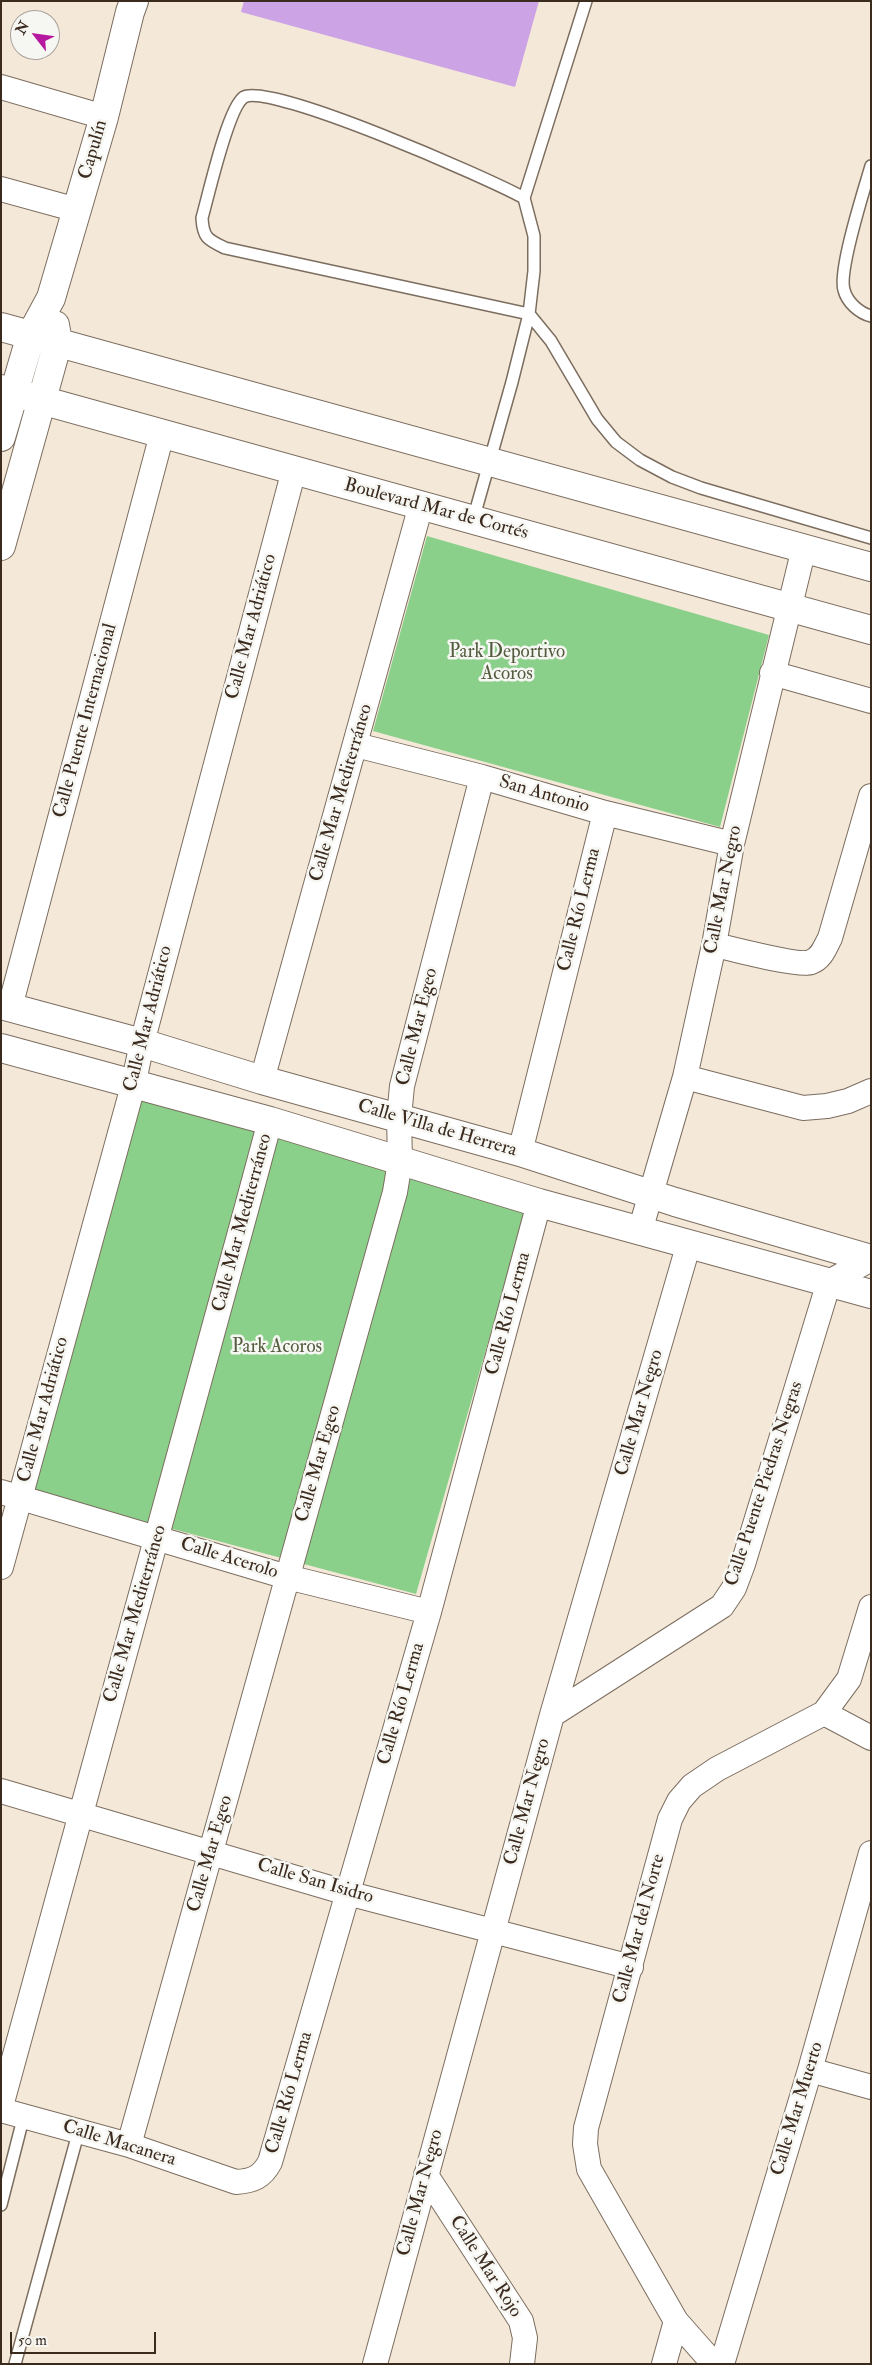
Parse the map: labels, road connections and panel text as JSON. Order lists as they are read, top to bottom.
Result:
{
  "streets": {
    "street": [
      "Capulín",
      "Boulevard Mar de Cortés",
      "Calle Mar Adriático",
      "Calle Puente Internacional",
      "Calle Mar Mediterráneo",
      "San Antonio",
      "Calle Mar Negro",
      "Calle Río Lerma",
      "Calle Mar Egeo",
      "Calle Villa de Herrera",
      "Calle Puente Piedras Negras",
      "Calle Acerolo",
      "Calle San Isidro",
      "Calle Mar del Norte",
      "Calle Mar Muerto",
      "Calle Macanera",
      "Calle Mar Rojo"
    ]
  },
  "crossings": [
    ["Capulín", "Boulevard Mar de Cortés"],
    ["Boulevard Mar de Cortés", "Calle Mar Adriático"],
    ["Boulevard Mar de Cortés", "Calle Puente Internacional"],
    ["Boulevard Mar de Cortés", "Calle Mar Mediterráneo"],
    ["Boulevard Mar de Cortés", "Calle Mar Negro"],
    ["Calle Mar Adriático", "Calle Villa de Herrera"],
    ["Calle Mar Adriático", "Calle Acerolo"],
    ["Calle Puente Internacional", "Calle Villa de Herrera"],
    ["Calle Mar Mediterráneo", "San Antonio"],
    ["Calle Mar Mediterráneo", "Calle Villa de Herrera"],
    ["Calle Mar Mediterráneo", "Calle Acerolo"],
    ["Calle Mar Mediterráneo", "Calle San Isidro"],
    ["Calle Mar Mediterráneo", "Calle Macanera"],
    ["San Antonio", "Calle Mar Negro"],
    ["San Antonio", "Calle Río Lerma"],
    ["San Antonio", "Calle Mar Egeo"],
    ["Calle Mar Negro", "Calle Villa de Herrera"],
    ["Calle Mar Negro", "Calle Puente Piedras Negras"],
    ["Calle Mar Negro", "Calle San Isidro"],
    ["Calle Mar Negro", "Calle Mar Rojo"],
    ["Calle Río Lerma", "Calle Villa de Herrera"],
    ["Calle Río Lerma", "Calle Acerolo"],
    ["Calle Río Lerma", "Calle San Isidro"],
    ["Calle Río Lerma", "Calle Macanera"],
    ["Calle Mar Egeo", "Calle Villa de Herrera"],
    ["Calle Mar Egeo", "Calle Acerolo"],
    ["Calle Mar Egeo", "Calle San Isidro"],
    ["Calle Mar Egeo", "Calle Macanera"],
    ["Calle San Isidro", "Calle Mar del Norte"]
  ],
  "parks": ["Park Deportivo Acoros", "Park Acoros"],
  "scale_bar": "50 m",
  "north": "top left"
}
